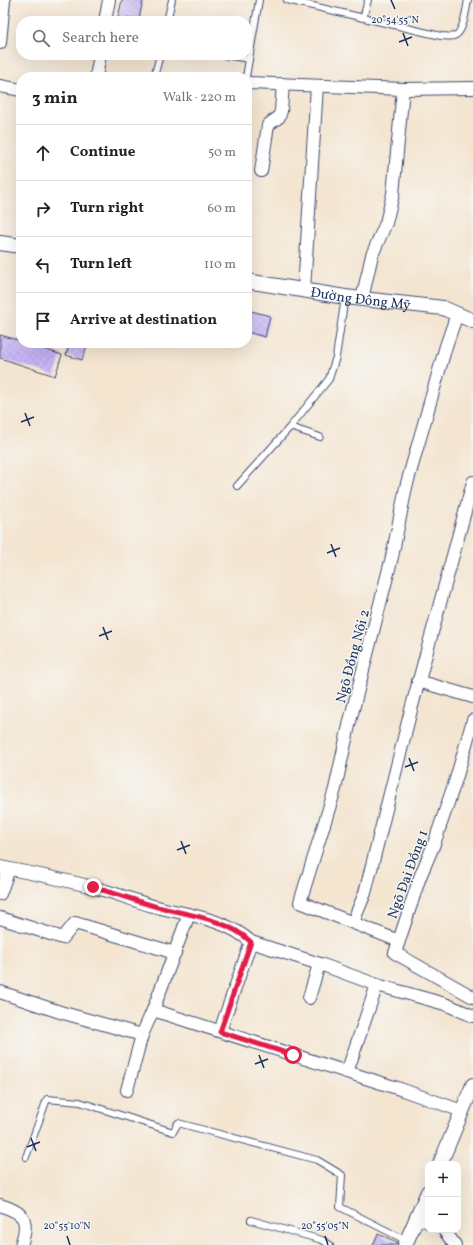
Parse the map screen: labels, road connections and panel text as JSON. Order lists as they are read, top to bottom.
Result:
{
  "streets": {
    "street": ["Đường Đông Mỹ", "Ngõ Đồng Nội 2", "Ngõ Đại Đồng 1"]
  },
  "crossings": [
    ["Đường Đông Mỹ", "Ngõ Đồng Nội 2"],
    ["Ngõ Đồng Nội 2", "Ngõ Đại Đồng 1"]
  ],
  "page": {
    "search": "Search here",
    "heading": ["3 min", "Walk · 220 m"],
    "list": [
      ["Continue", "50 m"],
      ["Turn right", "60 m"],
      ["Turn left", "110 m"],
      "Arrive at destination"
    ],
    "map_buttons": ["+", "−"]
  },
  "coordinates": ["20°54'55\"N", "20°55'10\"N", "20°55'05\"N"]
}
